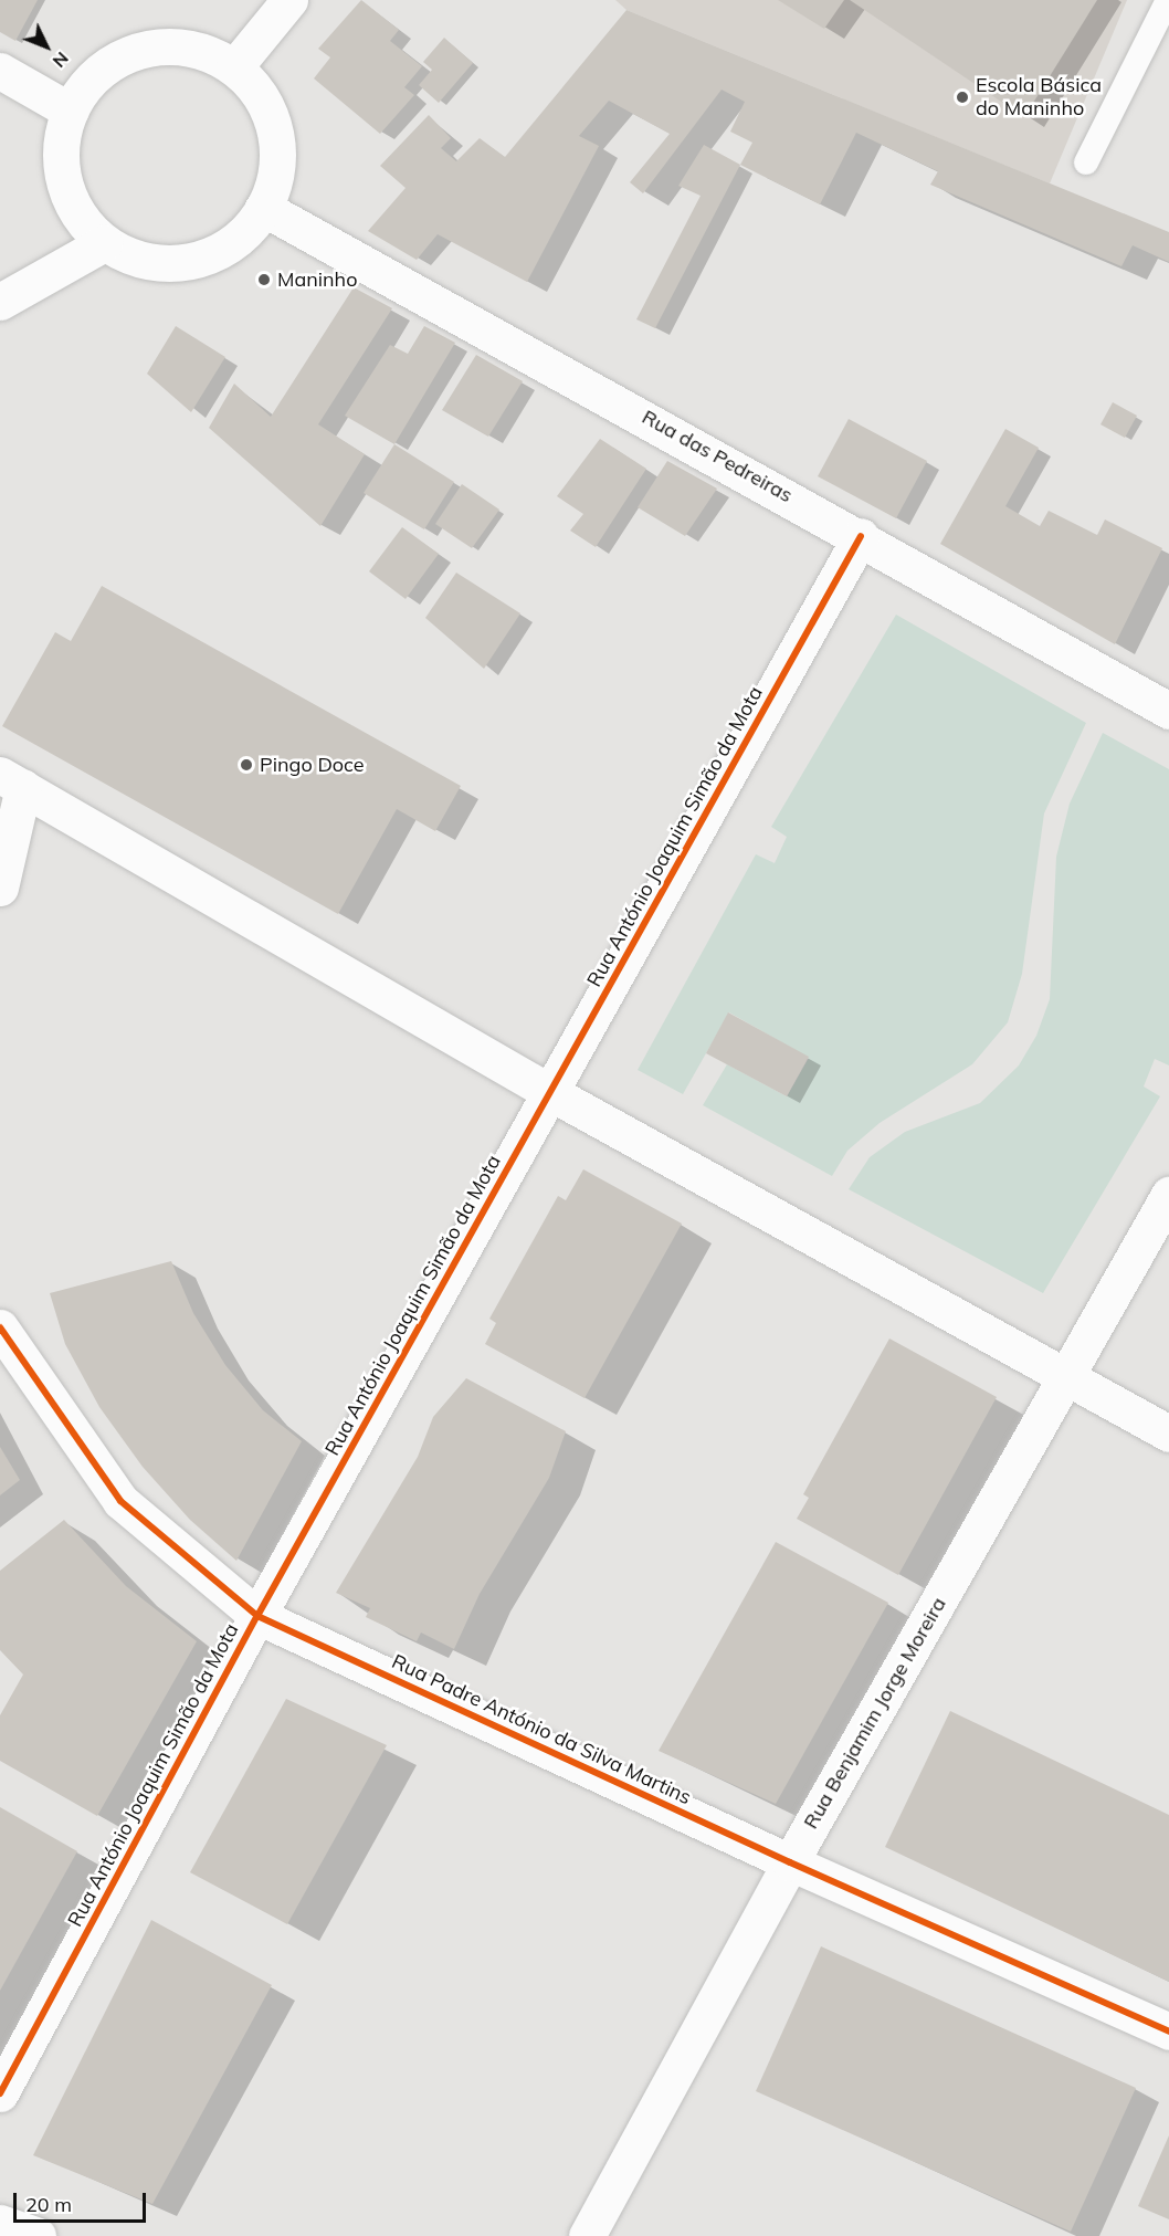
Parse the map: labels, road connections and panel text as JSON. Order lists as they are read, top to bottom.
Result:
{
  "streets": {
    "street": [
      "Rua das Pedreiras",
      "Rua António Joaquim Simão da Mota",
      "Rua Benjamim Jorge Moreira",
      "Rua Padre António da Silva Martins"
    ]
  },
  "crossings": [
    ["Rua das Pedreiras", "Rua António Joaquim Simão da Mota"],
    ["Rua António Joaquim Simão da Mota", "Rua Padre António da Silva Martins"],
    ["Rua Benjamim Jorge Moreira", "Rua Padre António da Silva Martins"]
  ],
  "places": ["Escola Básica do Maninho", "Maninho", "Pingo Doce"],
  "scale_bar": "20 m",
  "north": "bottom right"
}
